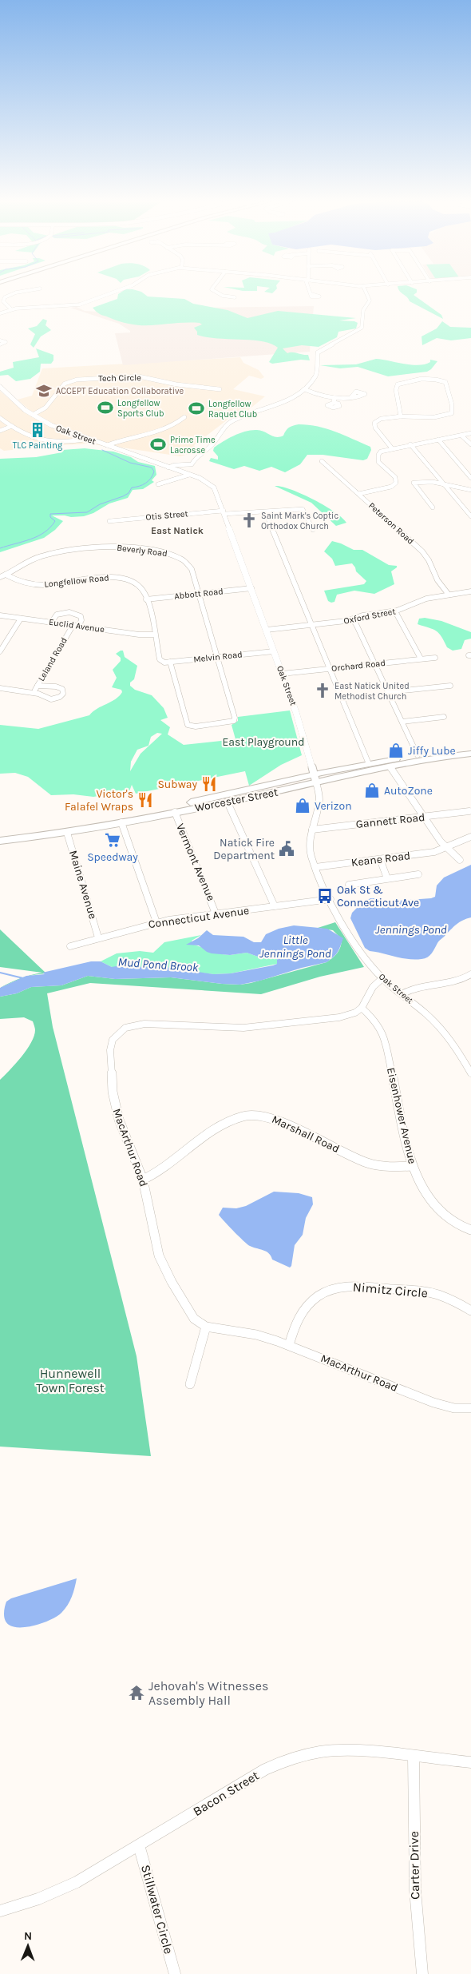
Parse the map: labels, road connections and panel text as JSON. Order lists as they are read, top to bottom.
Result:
{
  "streets": {
    "highway": ["Worcester Street"],
    "main road": ["Oak Street"],
    "street": [
      "Tech Circle",
      "Otis Street",
      "Peterson Road",
      "Beverly Road",
      "Longfellow Road",
      "Abbott Road",
      "Oxford Street",
      "Euclid Avenue",
      "Melvin Road",
      "Leland Road",
      "Orchard Road",
      "Gannett Road",
      "Keane Road",
      "Vermont Avenue",
      "Maine Avenue",
      "Connecticut Avenue",
      "Eisenhower Avenue",
      "Marshall Road",
      "MacArthur Road",
      "Nimitz Circle",
      "Bacon Street",
      "Carter Drive",
      "Stillwater Circle"
    ]
  },
  "crossings": [
    ["Tech Circle", "Oak Street"],
    ["Oak Street", "Otis Street"],
    ["Oak Street", "Abbott Road"],
    ["Oak Street", "Oxford Street"],
    ["Oak Street", "Melvin Road"],
    ["Oak Street", "Orchard Road"],
    ["Oak Street", "Worcester Street"],
    ["Oak Street", "Gannett Road"],
    ["Oak Street", "Keane Road"],
    ["Oak Street", "Connecticut Avenue"],
    ["Peterson Road", "Oxford Street"],
    ["Beverly Road", "Longfellow Road"],
    ["Beverly Road", "Abbott Road"],
    ["Beverly Road", "Melvin Road"],
    ["Longfellow Road", "Abbott Road"],
    ["Longfellow Road", "Euclid Avenue"],
    ["Longfellow Road", "Melvin Road"],
    ["Euclid Avenue", "Leland Road"],
    ["Worcester Street", "Vermont Avenue"],
    ["Worcester Street", "Maine Avenue"],
    ["Vermont Avenue", "Connecticut Avenue"],
    ["Maine Avenue", "Connecticut Avenue"],
    ["Eisenhower Avenue", "Marshall Road"],
    ["Eisenhower Avenue", "MacArthur Road"],
    ["Marshall Road", "MacArthur Road"],
    ["MacArthur Road", "Nimitz Circle"],
    ["Bacon Street", "Carter Drive"],
    ["Bacon Street", "Stillwater Circle"]
  ],
  "districts": ["East Natick"],
  "water": ["Jennings Pond", "Little Jennings Pond", "Mud Pond Brook"],
  "parks": ["East Playground", "Hunnewell Town Forest"],
  "places": {
    "school or university": ["ACCEPT Education Collaborative"],
    "sports": ["Longfellow Sports Club", "Longfellow Raquet Club", "Prime Time Lacrosse"],
    "building": ["TLC Painting"],
    "church": ["Saint Mark's Coptic Orthodox Church", "East Natick United Methodist Church"],
    "shop": ["Jiffy Lube", "AutoZone", "Verizon"],
    "restaurant": ["Subway", "Victor's Falafel Wraps"],
    "supermarket": ["Speedway"],
    "public building": ["Natick Fire Department"],
    "bus stop": ["Oak St & Connecticut Ave"],
    "temple": ["Jehovah's Witnesses Assembly Hall"]
  },
  "north": "top"
}
